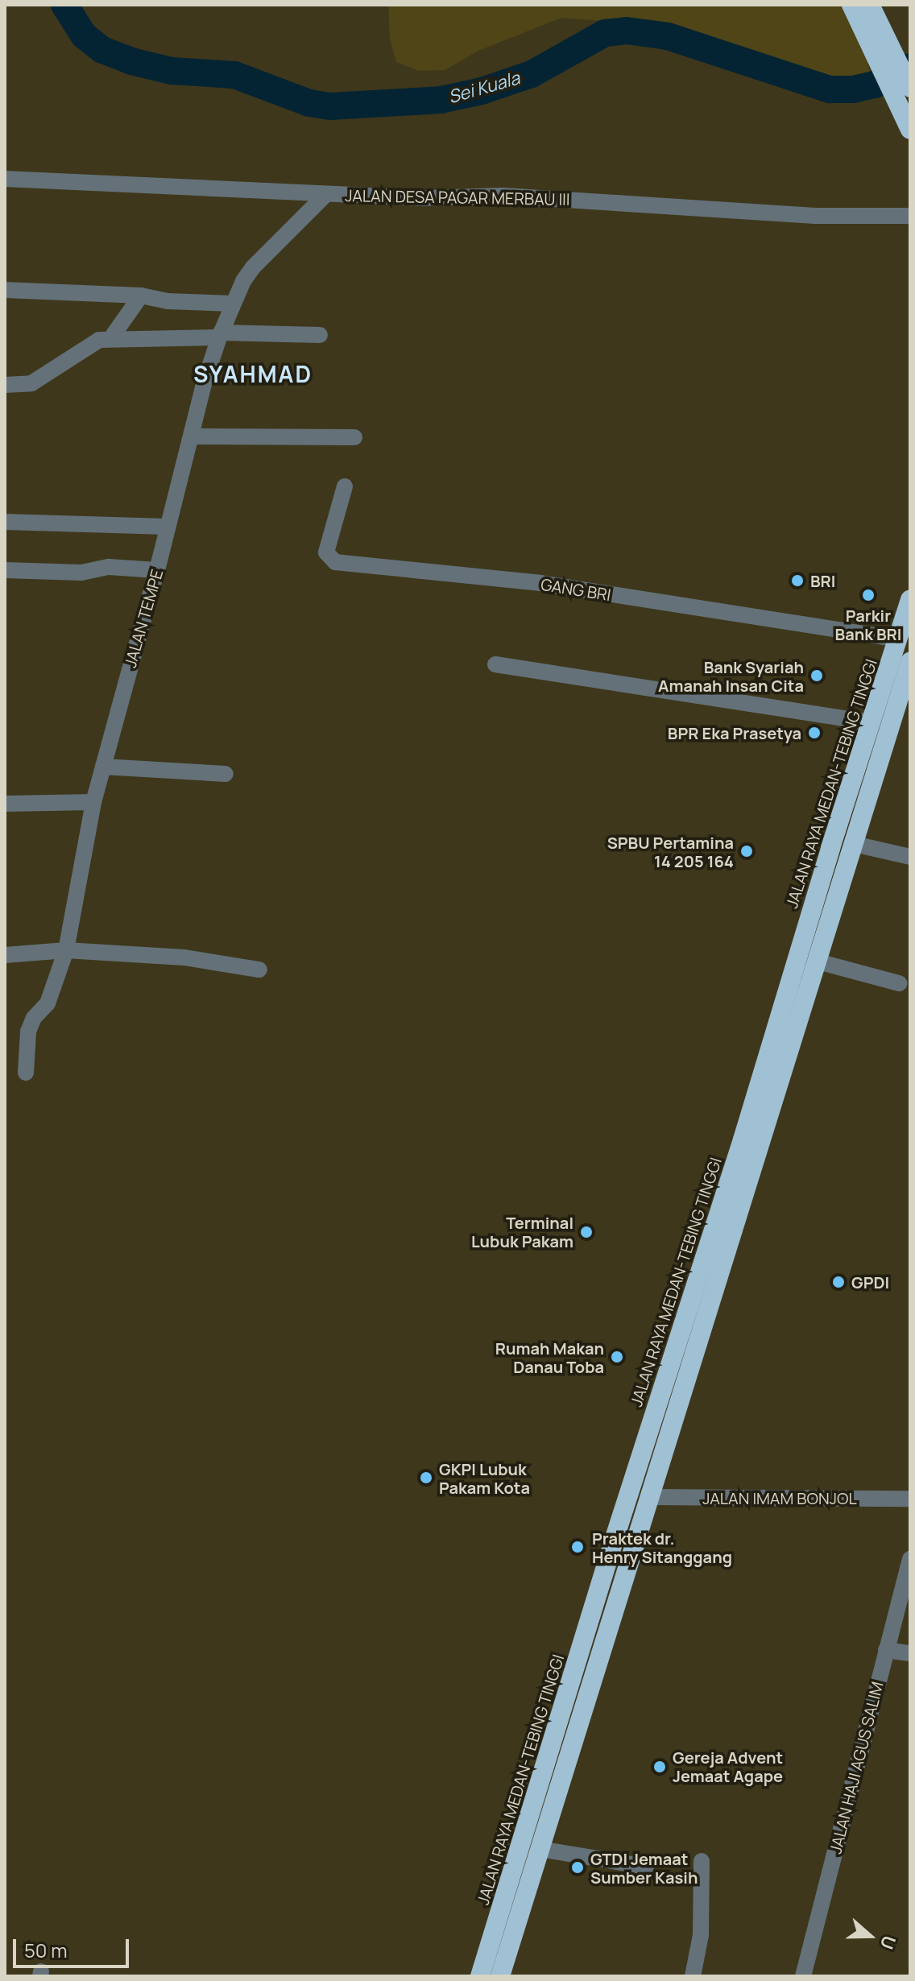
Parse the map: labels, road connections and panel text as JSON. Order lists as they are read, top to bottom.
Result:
{
  "streets": {
    "highway": ["JALAN RAYA MEDAN-TEBING TINGGI"],
    "street": [
      "JALAN DESA PAGAR MERBAU III",
      "GANG BRI",
      "JALAN TEMPE",
      "JALAN IMAM BONJOL",
      "JALAN HAJI AGUS SALIM"
    ]
  },
  "crossings": [
    ["JALAN DESA PAGAR MERBAU III", "JALAN TEMPE"],
    ["GANG BRI", "JALAN RAYA MEDAN-TEBING TINGGI"],
    ["JALAN RAYA MEDAN-TEBING TINGGI", "JALAN IMAM BONJOL"]
  ],
  "districts": ["SYAHMAD"],
  "water": ["Sei Kuala"],
  "places": [
    "BRI",
    "Parkir Bank BRI",
    "Bank Syariah Amanah Insan Cita",
    "BPR Eka Prasetya",
    "SPBU Pertamina 14 205 164",
    "Terminal Lubuk Pakam",
    "GPDI",
    "Rumah Makan Danau Toba",
    "GKPI Lubuk Pakam Kota",
    "Praktek dr. Henry Sitanggang",
    "Gereja Advent Jemaat Agape",
    "GTDI Jemaat Sumber Kasih"
  ],
  "scale_bar": "50 m",
  "north": "right"
}
